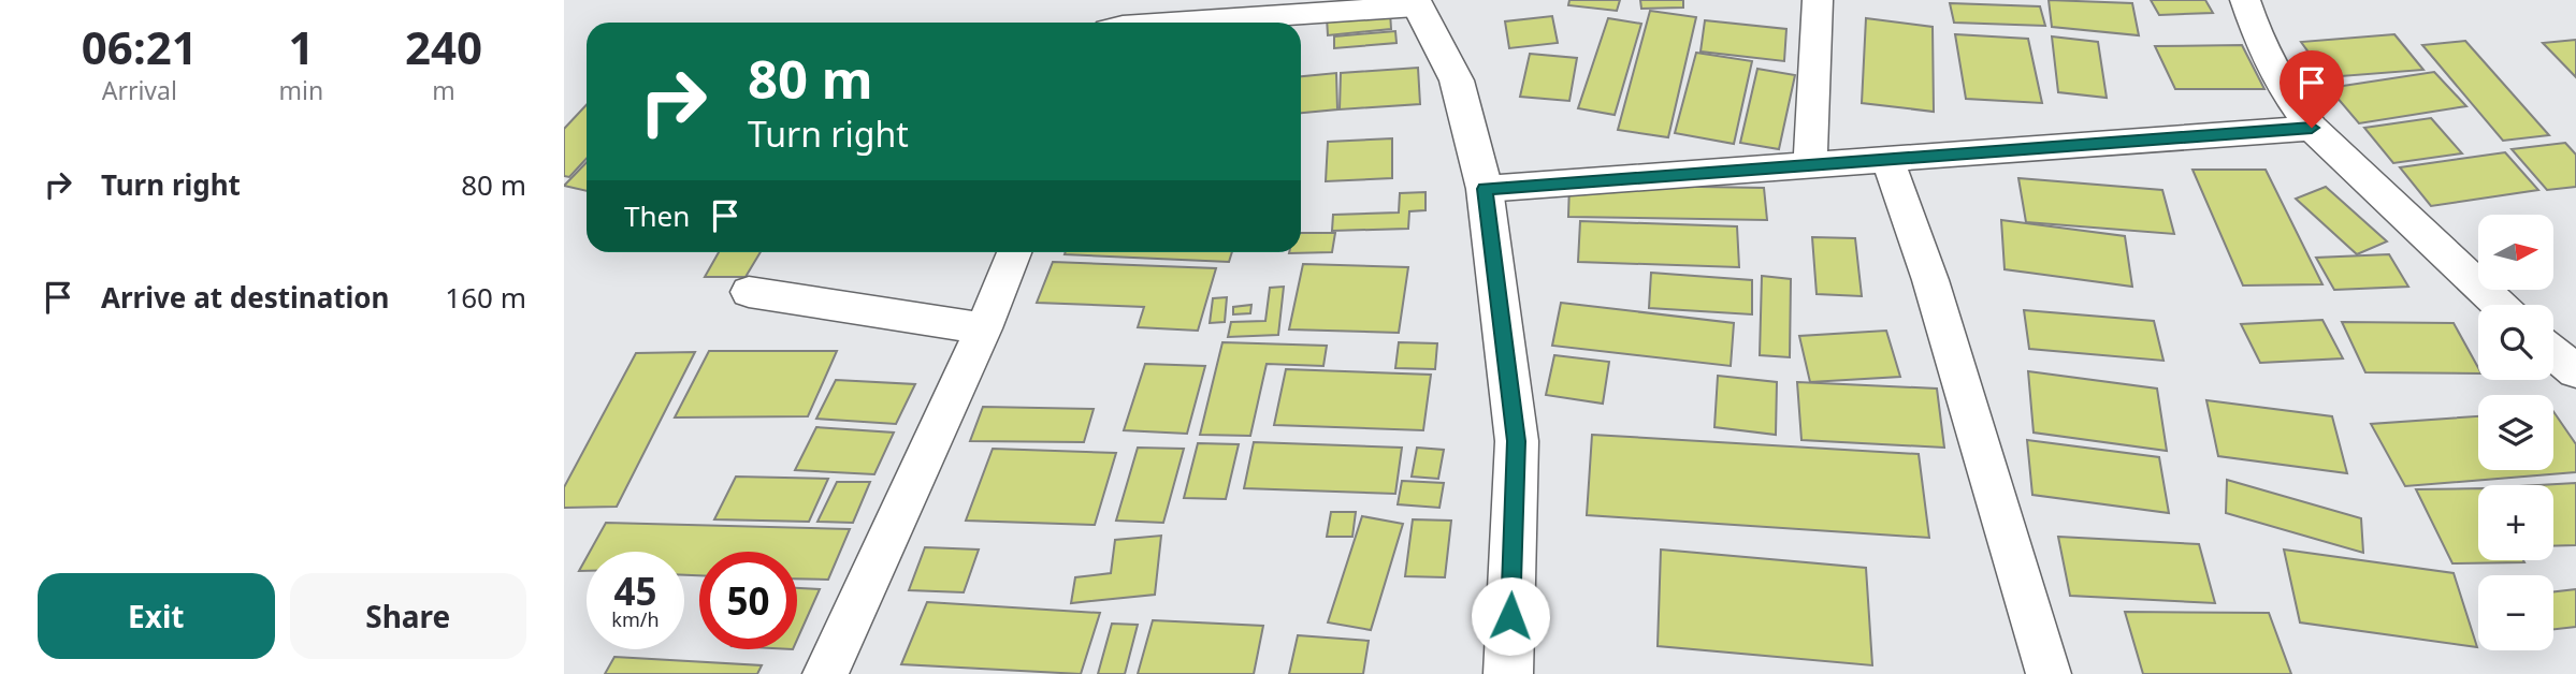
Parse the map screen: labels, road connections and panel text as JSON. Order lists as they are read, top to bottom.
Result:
{
  "north": "right",
  "page": {
    "eta": [
      "06:21",
      "Arrival",
      "1",
      "min",
      "240",
      "m"
    ],
    "turn": ["80 m", "Turn right"],
    "list": [
      {
        "name": "Turn right",
        "value": "80 m"
      },
      {
        "name": "Arrive at destination",
        "value": "160 m"
      }
    ],
    "then": "Then",
    "map_buttons": ["+", "−"],
    "speed": "45 km/h",
    "limit": "50",
    "buttons": ["Exit", "Share"]
  }
}
